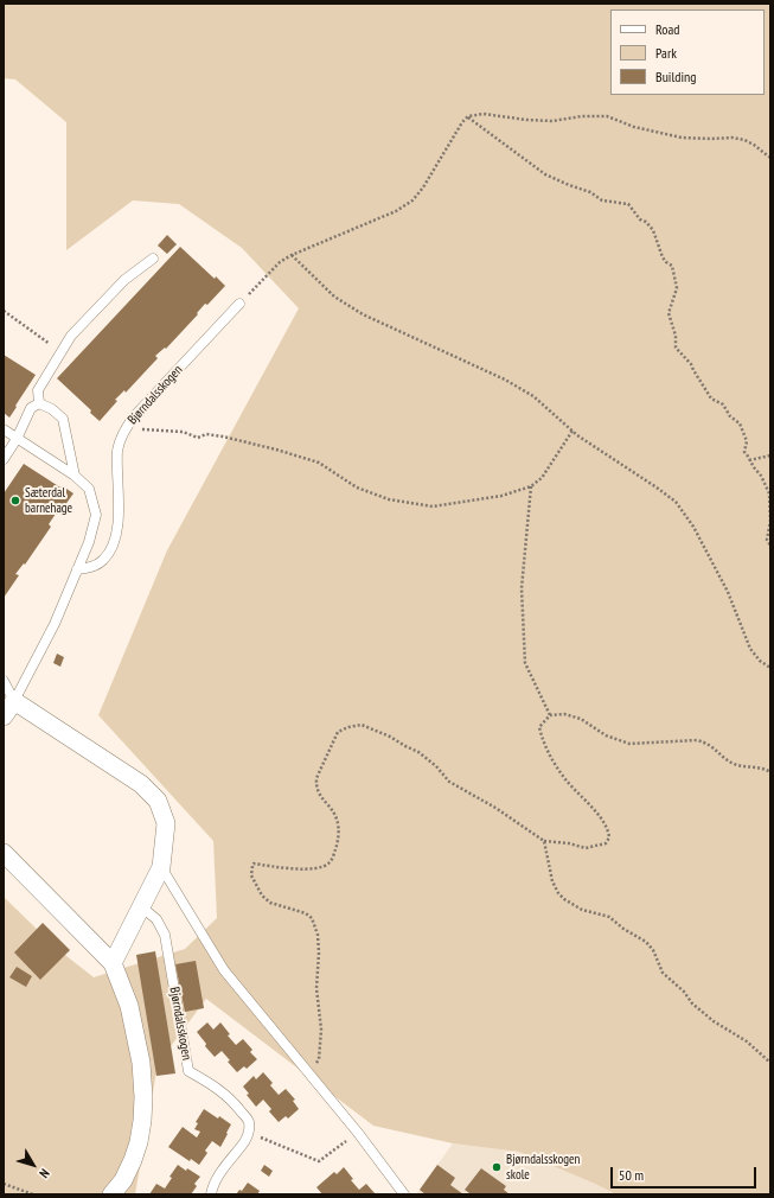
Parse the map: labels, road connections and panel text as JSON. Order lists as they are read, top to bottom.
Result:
{
  "streets": {
    "lane": ["Bjørndalsskogen"]
  },
  "places": ["Sæterdal barnehage", "Bjørndalsskogen skole"],
  "legend": ["Road", "Park", "Building"],
  "scale_bar": "50 m",
  "north": "bottom right"
}
